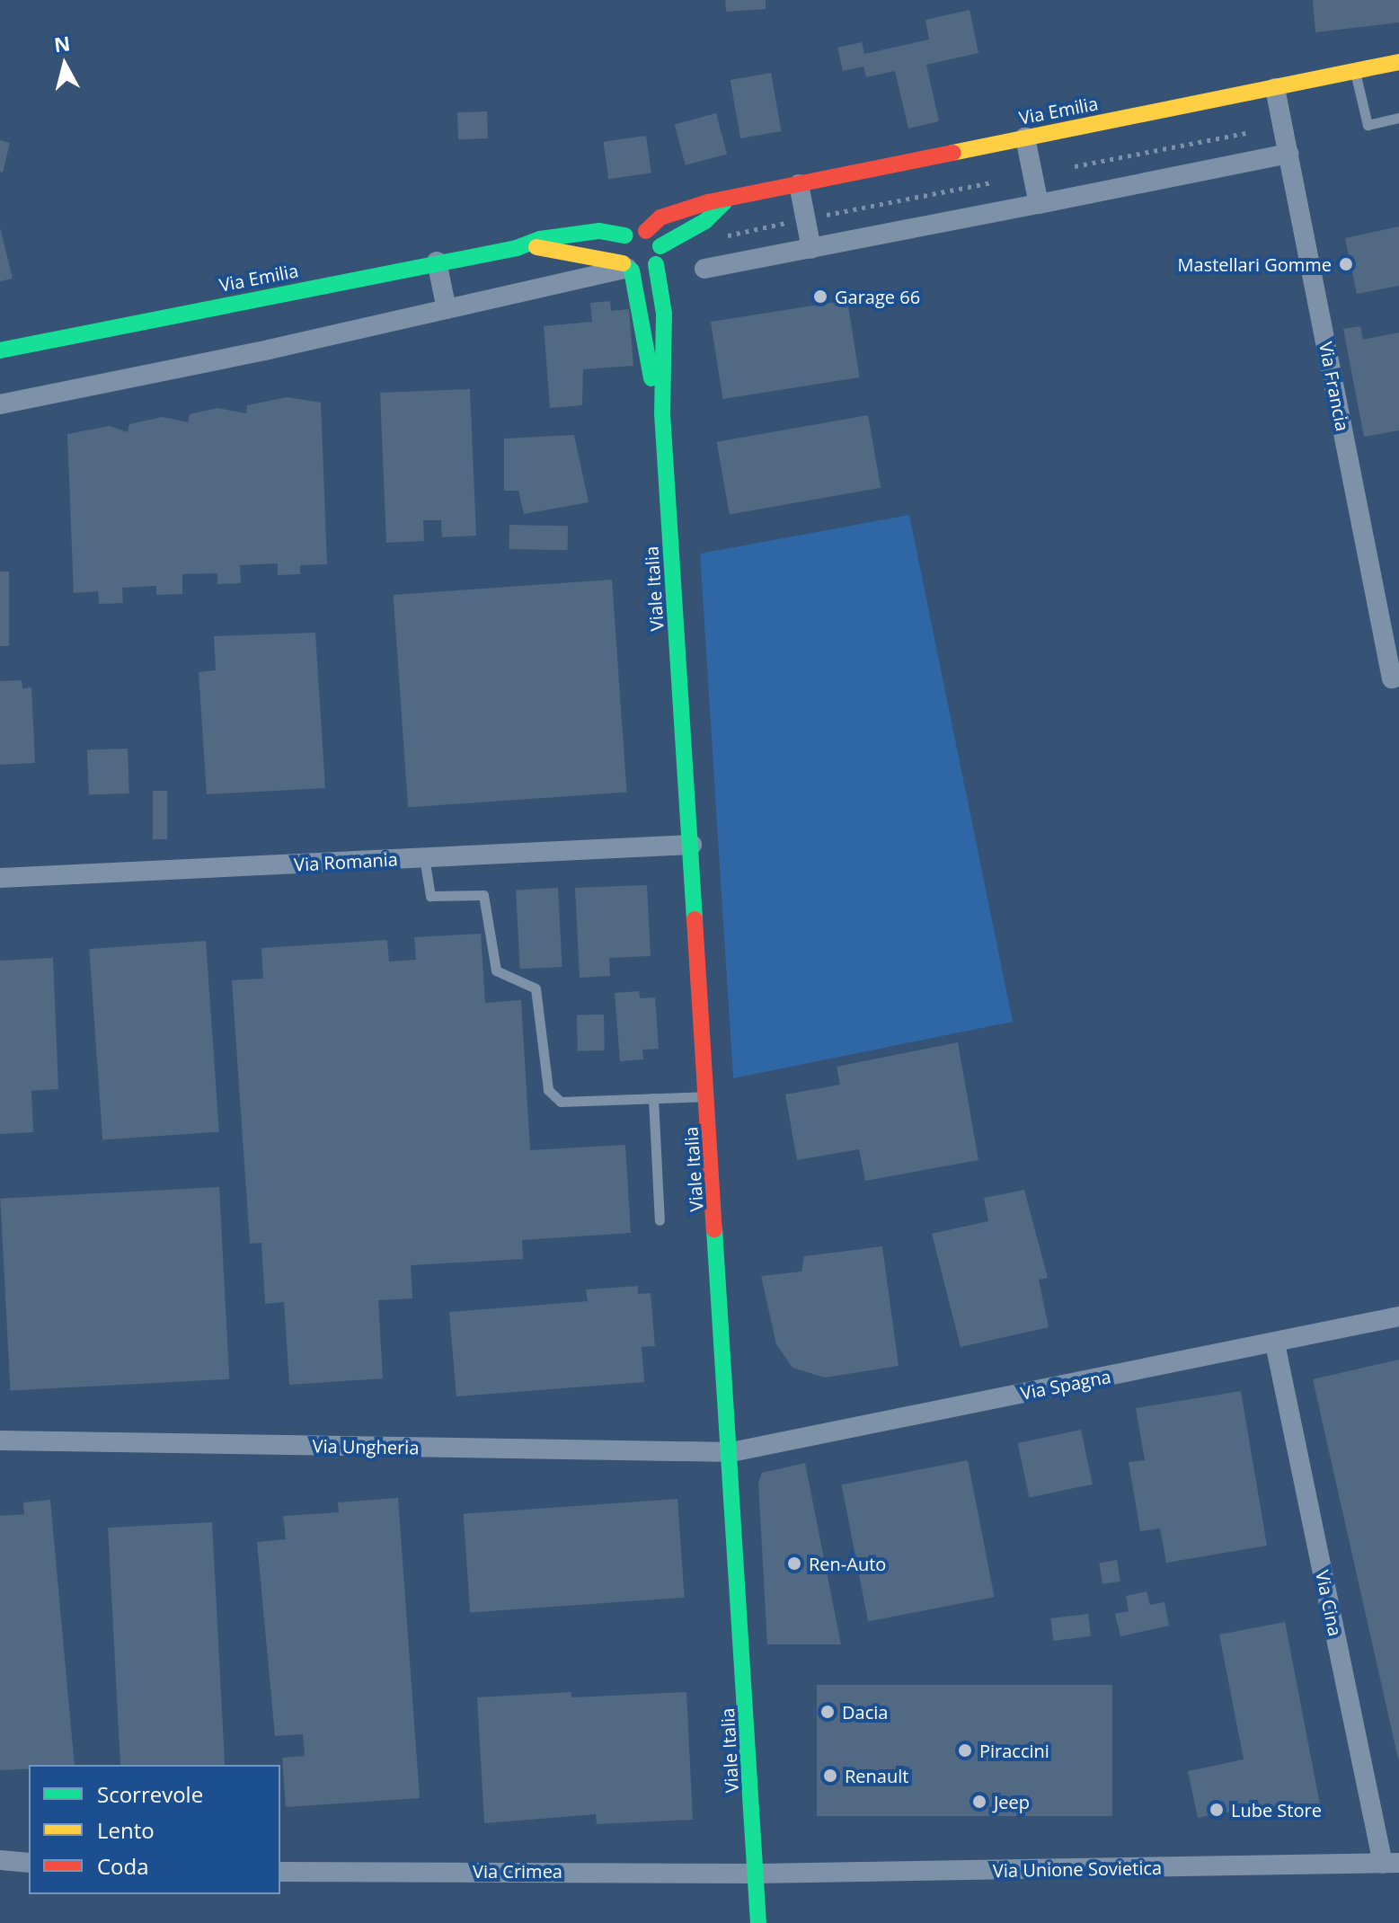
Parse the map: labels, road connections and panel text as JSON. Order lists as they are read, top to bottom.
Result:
{
  "streets": {
    "street": [
      "Via Emilia",
      "Via Francia",
      "Viale Italia",
      "Via Romania",
      "Via Spagna",
      "Via Ungheria",
      "Via Cina",
      "Via Unione Sovietica",
      "Via Crimea"
    ]
  },
  "crossings": [
    ["Via Emilia", "Via Francia"],
    ["Via Emilia", "Viale Italia"],
    ["Viale Italia", "Via Romania"],
    ["Viale Italia", "Via Spagna"],
    ["Viale Italia", "Via Ungheria"],
    ["Viale Italia", "Via Unione Sovietica"],
    ["Viale Italia", "Via Crimea"],
    ["Via Spagna", "Via Ungheria"],
    ["Via Spagna", "Via Cina"],
    ["Via Cina", "Via Unione Sovietica"],
    ["Via Unione Sovietica", "Via Crimea"]
  ],
  "places": [
    "Mastellari Gomme",
    "Garage 66",
    "Ren-Auto",
    "Dacia",
    "Piraccini",
    "Renault",
    "Jeep",
    "Lube Store"
  ],
  "legend": ["Scorrevole", "Lento", "Coda"],
  "north": "top"
}
